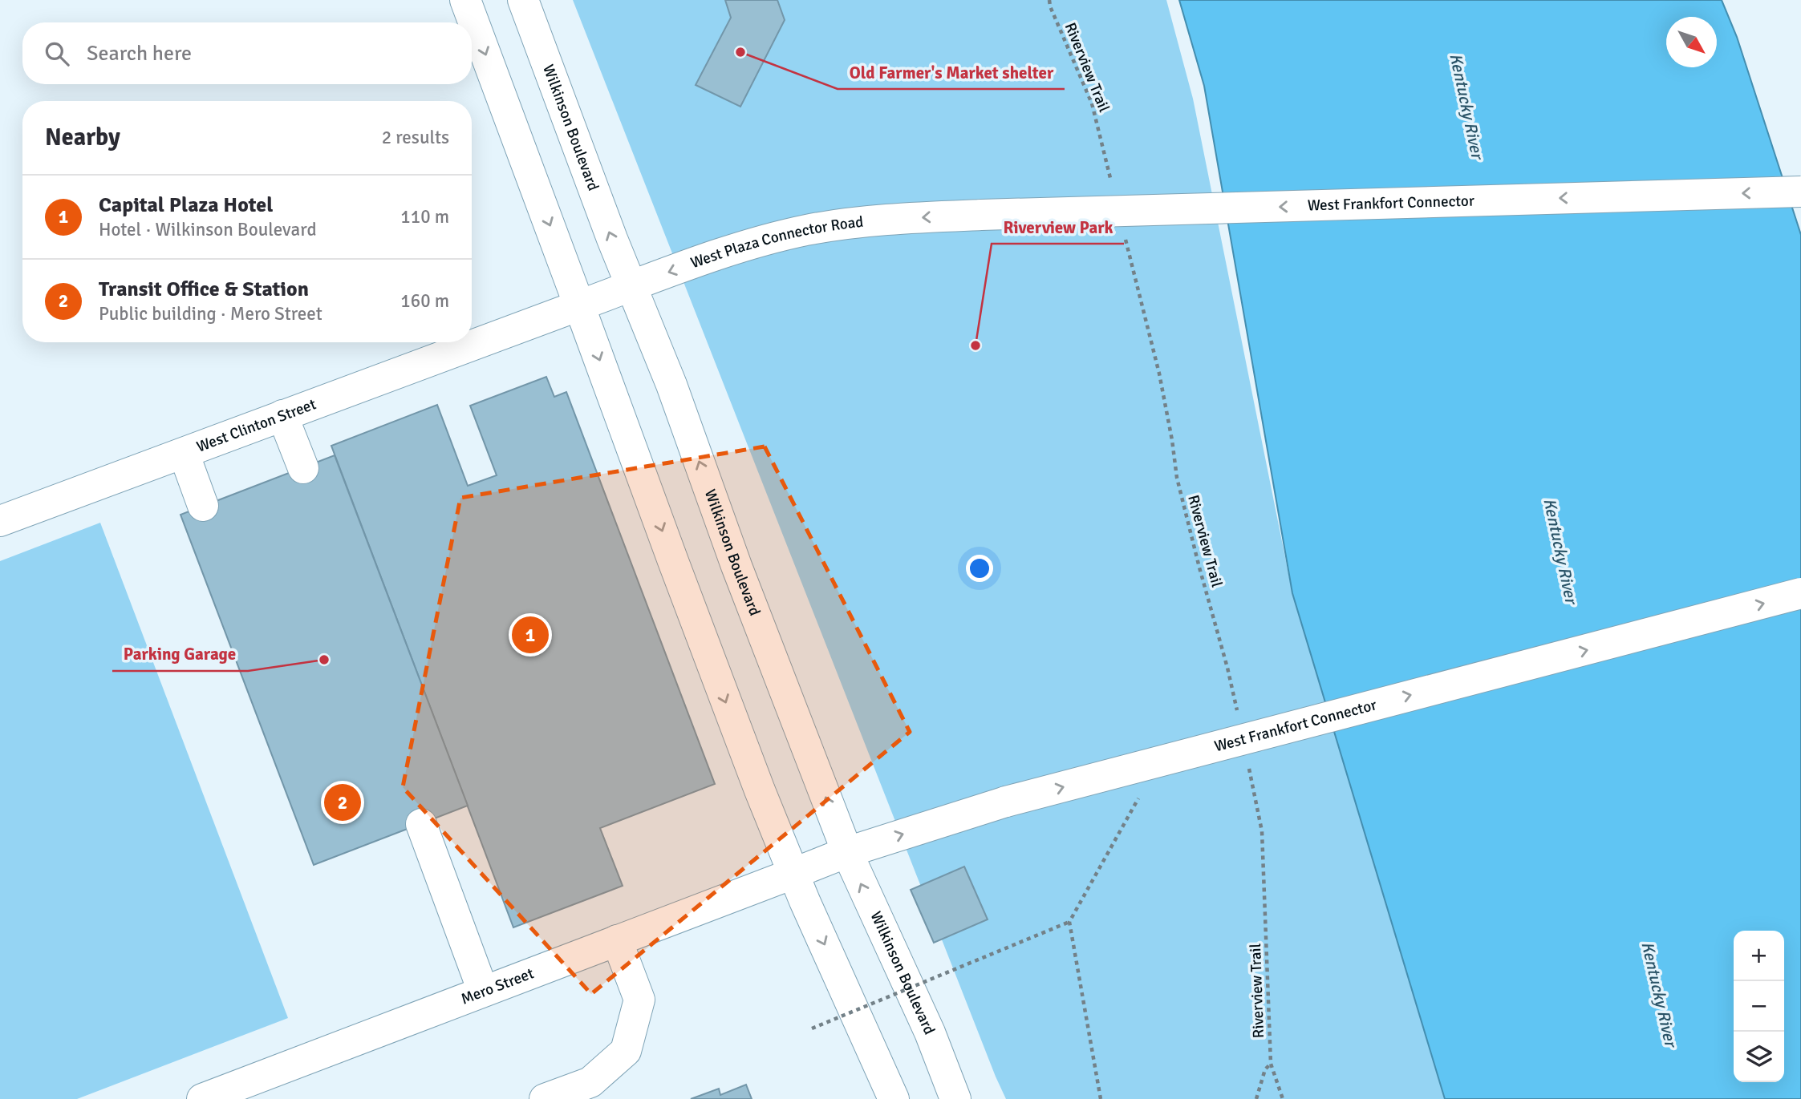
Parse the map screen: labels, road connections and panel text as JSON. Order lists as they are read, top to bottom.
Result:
{
  "streets": {
    "main road": [
      "Wilkinson Boulevard",
      "West Frankfort Connector",
      "West Plaza Connector Road",
      "West Clinton Street",
      "Mero Street"
    ],
    "path": ["Riverview Trail"]
  },
  "crossings": [
    ["Wilkinson Boulevard", "West Frankfort Connector"],
    ["Wilkinson Boulevard", "West Plaza Connector Road"],
    ["West Frankfort Connector", "West Plaza Connector Road"],
    ["West Frankfort Connector", "Mero Street"],
    ["West Plaza Connector Road", "West Clinton Street"]
  ],
  "one_way": ["West Plaza Connector Road"],
  "water": ["Kentucky River"],
  "places": ["Old Farmer's Market shelter", "Riverview Park", "Parking Garage"],
  "north": "bottom right",
  "page": {
    "search": "Search here",
    "heading": ["Nearby", "2 results"],
    "list": [
      {
        "mark": "1",
        "name": "Capital Plaza Hotel",
        "note": "Hotel · Wilkinson Boulevard",
        "value": "110 m"
      },
      {
        "mark": "2",
        "name": "Transit Office & Station",
        "note": "Public building · Mero Street",
        "value": "160 m"
      }
    ],
    "pins": ["1", "2"],
    "map_buttons": ["+", "−"]
  }
}
